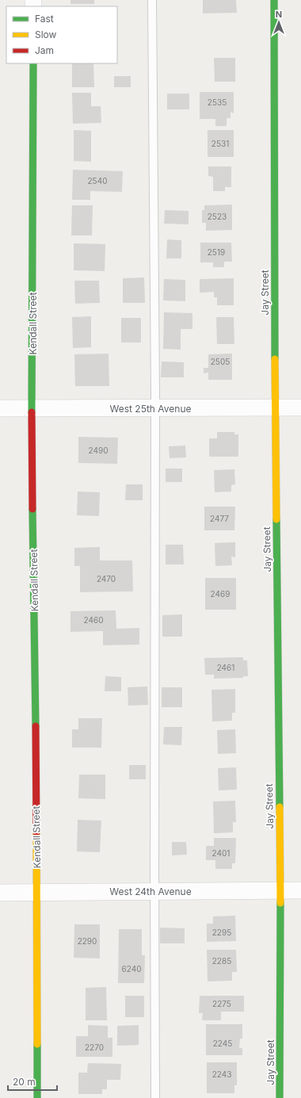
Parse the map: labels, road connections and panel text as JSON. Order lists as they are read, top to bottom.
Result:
{
  "streets": {
    "street": [
      "Jay Street",
      "Kendall Street",
      "West 25th Avenue",
      "West 24th Avenue"
    ]
  },
  "crossings": [
    ["Jay Street", "West 25th Avenue"],
    ["Jay Street", "West 24th Avenue"],
    ["Kendall Street", "West 25th Avenue"],
    ["Kendall Street", "West 24th Avenue"]
  ],
  "house_numbers": [
    "2535",
    "2531",
    "2540",
    "2523",
    "2519",
    "2505",
    "2490",
    "2477",
    "2470",
    "2469",
    "2460",
    "2461",
    "2401",
    "2295",
    "2290",
    "2285",
    "6240",
    "2275",
    "2245",
    "2270",
    "2243"
  ],
  "legend": ["Fast", "Slow", "Jam"],
  "scale_bar": "20 m",
  "north": "top"
}
